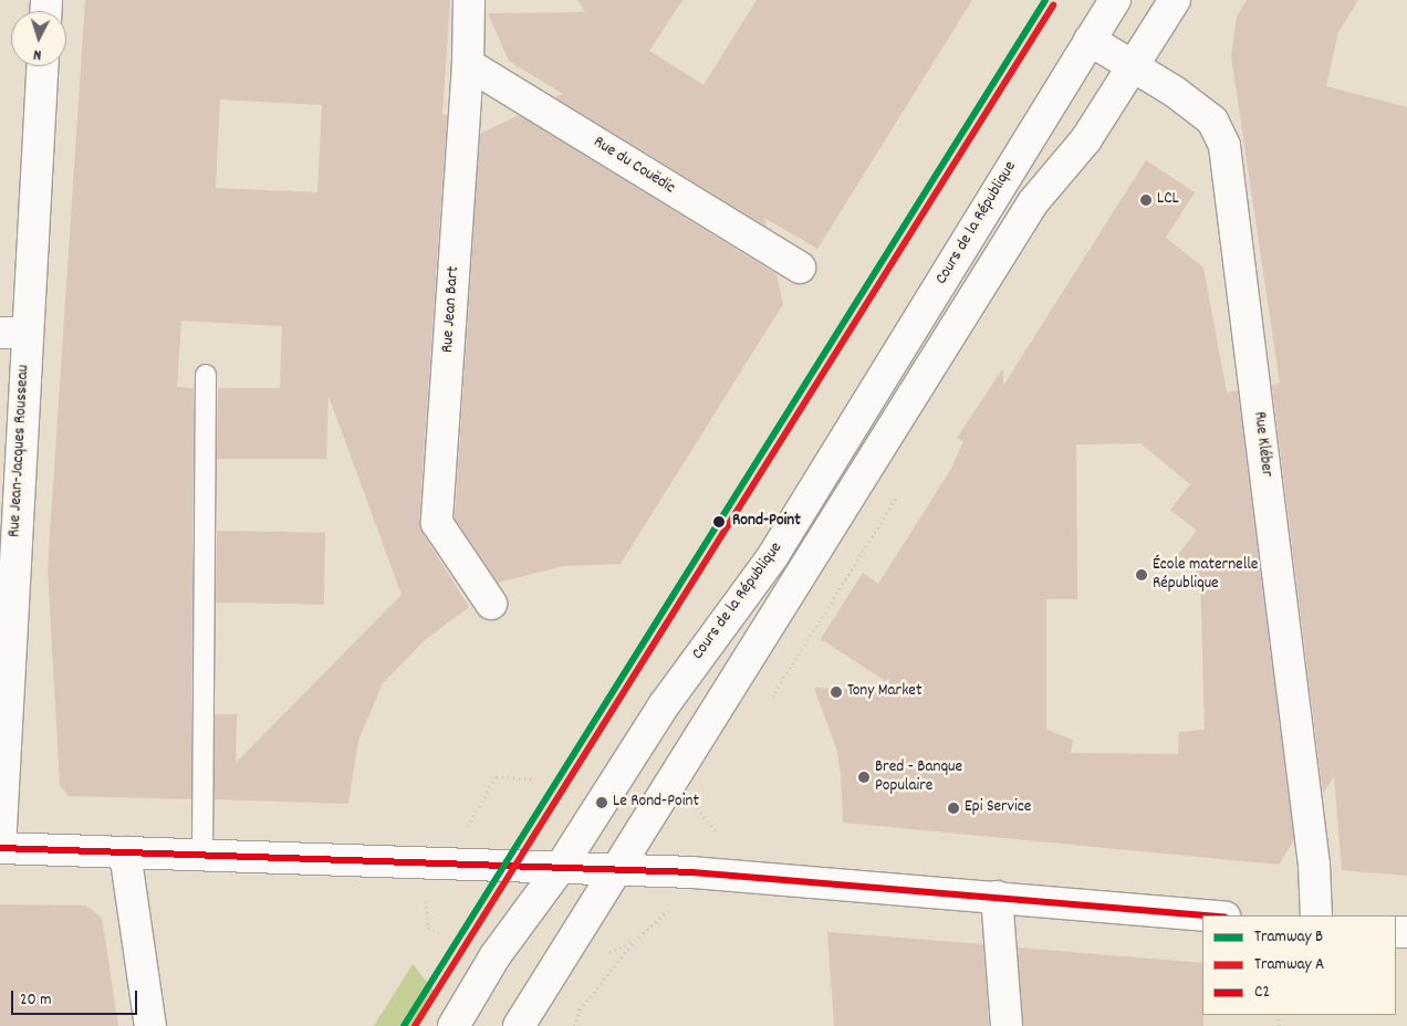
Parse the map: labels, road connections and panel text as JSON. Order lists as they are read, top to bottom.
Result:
{
  "streets": {
    "main road": [
      "Rue du Couëdic",
      "Cours de la République",
      "Rue Jean Bart",
      "Rue Kléber",
      "Rue Jean-Jacques Rousseau"
    ]
  },
  "crossings": [
    ["Rue du Couëdic", "Rue Jean Bart"],
    ["Cours de la République", "Rue Kléber"]
  ],
  "places": [
    "LCL",
    "Rond-Point",
    "École maternelle République",
    "Tony Market",
    "Bred - Banque Populaire",
    "Le Rond-Point",
    "Epi Service"
  ],
  "lines": ["tram line B", "tram line A", "transit line C2"],
  "legend": ["Tramway B", "Tramway A", "C2"],
  "scale_bar": "20 m",
  "north": "bottom"
}
